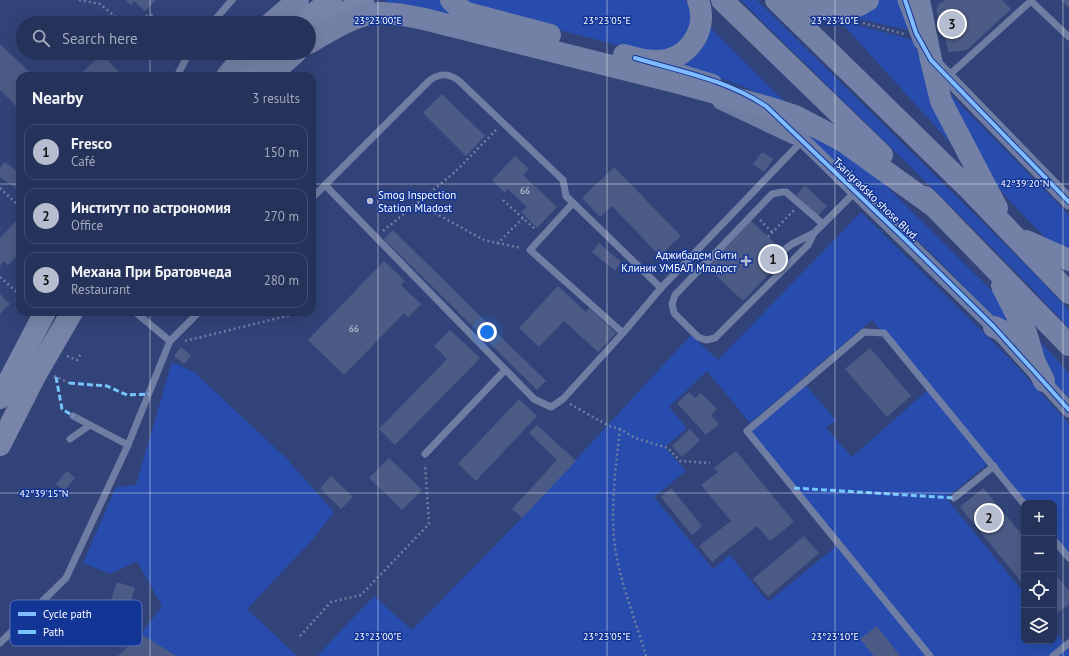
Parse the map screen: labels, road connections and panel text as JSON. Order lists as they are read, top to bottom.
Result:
{
  "streets": {
    "street": ["Tsarigradsko shose Blvd."]
  },
  "places": {
    "other": ["Smog Inspection Station Mladost"],
    "health": ["Аджибадем Сити Клиник УМБАЛ Младост"]
  },
  "house_numbers": ["66", "66"],
  "legend": ["Cycle path", "Path"],
  "page": {
    "pins": ["3", "1", "2"],
    "search": "Search here",
    "heading": ["Nearby", "3 results"],
    "list": [
      {
        "mark": "1",
        "name": "Fresco",
        "note": "Café",
        "value": "150 m"
      },
      {
        "mark": "2",
        "name": "Институт по астрономия",
        "note": "Office",
        "value": "270 m"
      },
      {
        "mark": "3",
        "name": "Механа При Братовчеда",
        "note": "Restaurant",
        "value": "280 m"
      }
    ],
    "map_buttons": ["+", "−"]
  },
  "coordinates": [
    "23°23'00\"E",
    "23°23'05\"E",
    "23°23'10\"E",
    "42°39'20\"N",
    "42°39'15\"N"
  ]
}
